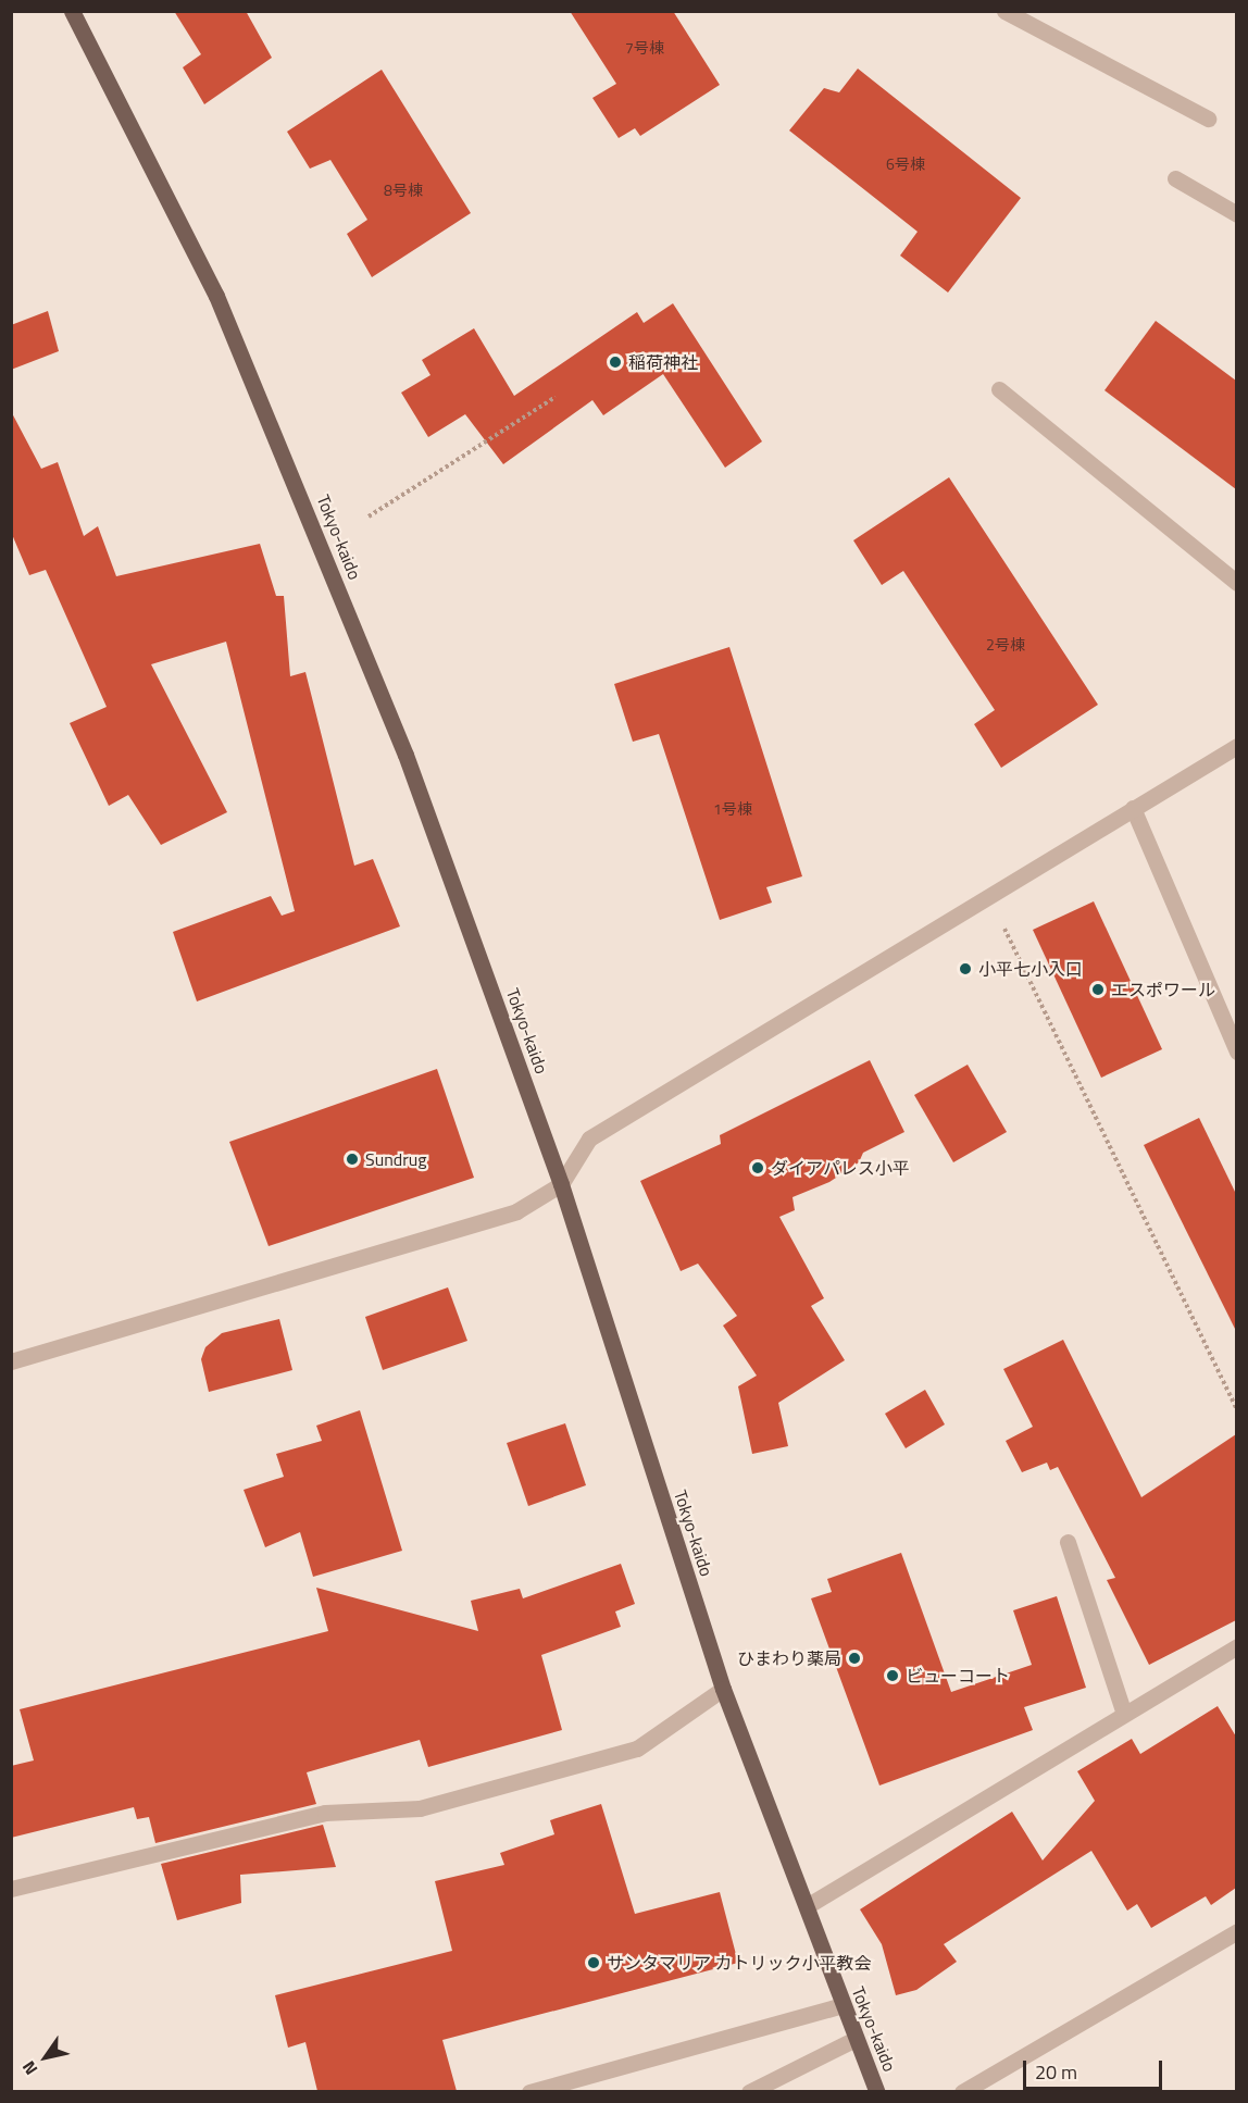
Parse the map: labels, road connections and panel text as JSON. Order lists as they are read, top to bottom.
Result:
{
  "streets": {
    "main road": ["Tokyo-kaido"]
  },
  "places": [
    "稲荷神社",
    "小平七小入口",
    "エスポワール",
    "Sundrug",
    "ダイアパレス小平",
    "ひまわり薬局",
    "ビューコート",
    "サンタマリア カトリック小平教会"
  ],
  "house_numbers": [
    "7号棟",
    "6号棟",
    "8号棟",
    "2号棟",
    "1号棟"
  ],
  "scale_bar": "20 m",
  "north": "bottom left"
}
